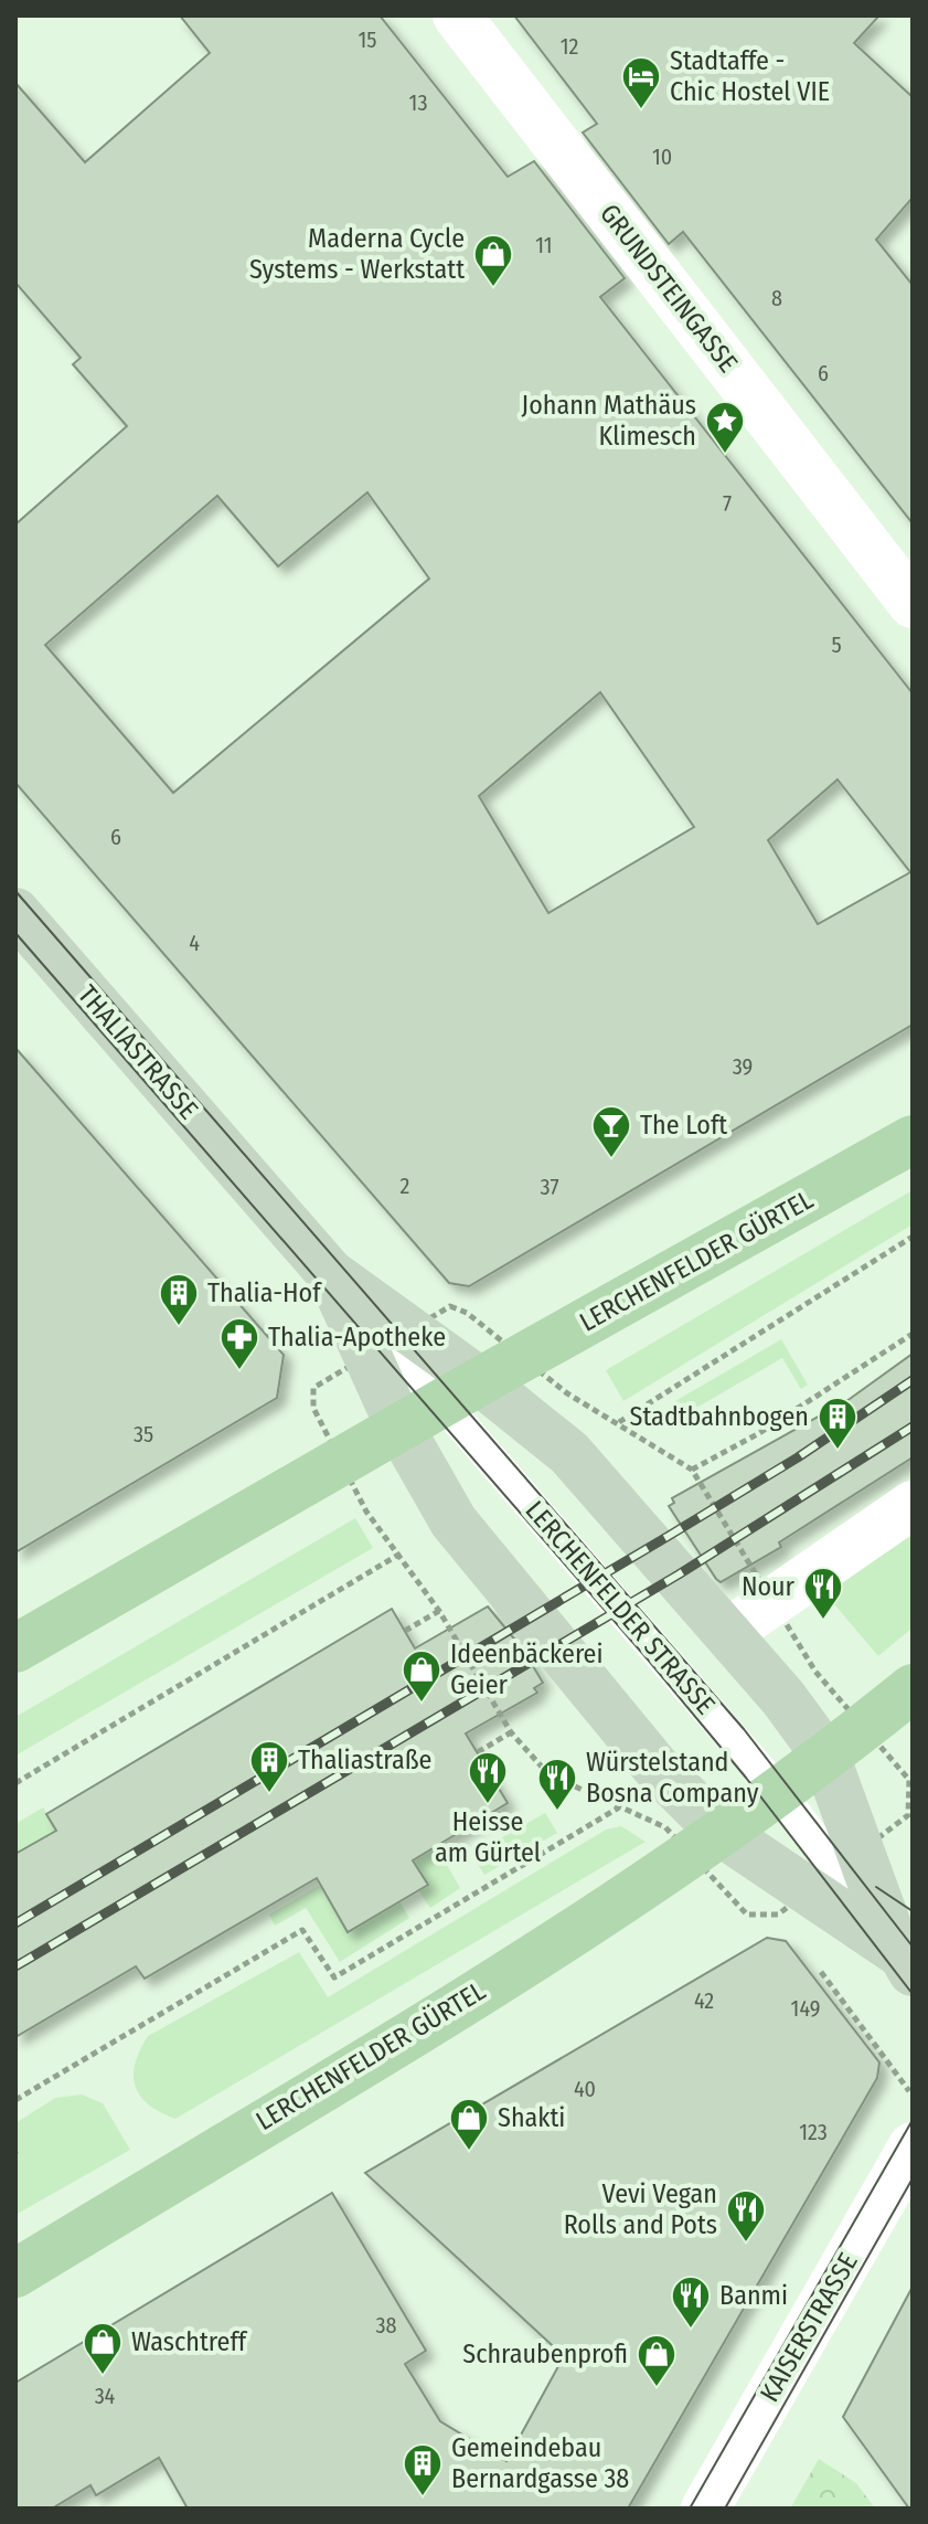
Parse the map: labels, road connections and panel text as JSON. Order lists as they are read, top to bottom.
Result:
{
  "streets": {
    "main road": ["THALIASTRASSE", "LERCHENFELDER GÜRTEL"],
    "street": ["GRUNDSTEINGASSE", "KAISERSTRASSE"],
    "lane": ["LERCHENFELDER STRASSE"]
  },
  "crossings": [
    ["LERCHENFELDER GÜRTEL", "LERCHENFELDER STRASSE"]
  ],
  "places": {
    "hotel": ["Stadtaffe - Chic Hostel VIE"],
    "shop": [
      "Maderna Cycle Systems - Werkstatt",
      "Ideenbäckerei Geier",
      "Shakti",
      "Waschtreff",
      "Schraubenprofi"
    ],
    "place": ["Johann Mathäus Klimesch"],
    "bar": ["The Loft"],
    "building": [
      "Thalia-Hof",
      "Stadtbahnbogen",
      "Thaliastraße",
      "Gemeindebau Bernardgasse 38"
    ],
    "pharmacy": ["Thalia-Apotheke"],
    "restaurant": [
      "Nour",
      "Heisse am Gürtel",
      "Würstelstand Bosna Company",
      "Vevi Vegan Rolls and Pots",
      "Banmi"
    ]
  },
  "house_numbers": [
    "15",
    "12",
    "13",
    "10",
    "11",
    "8",
    "6",
    "7",
    "5",
    "6",
    "4",
    "39",
    "2",
    "37",
    "35",
    "42",
    "149",
    "40",
    "123",
    "38",
    "34"
  ]
}
